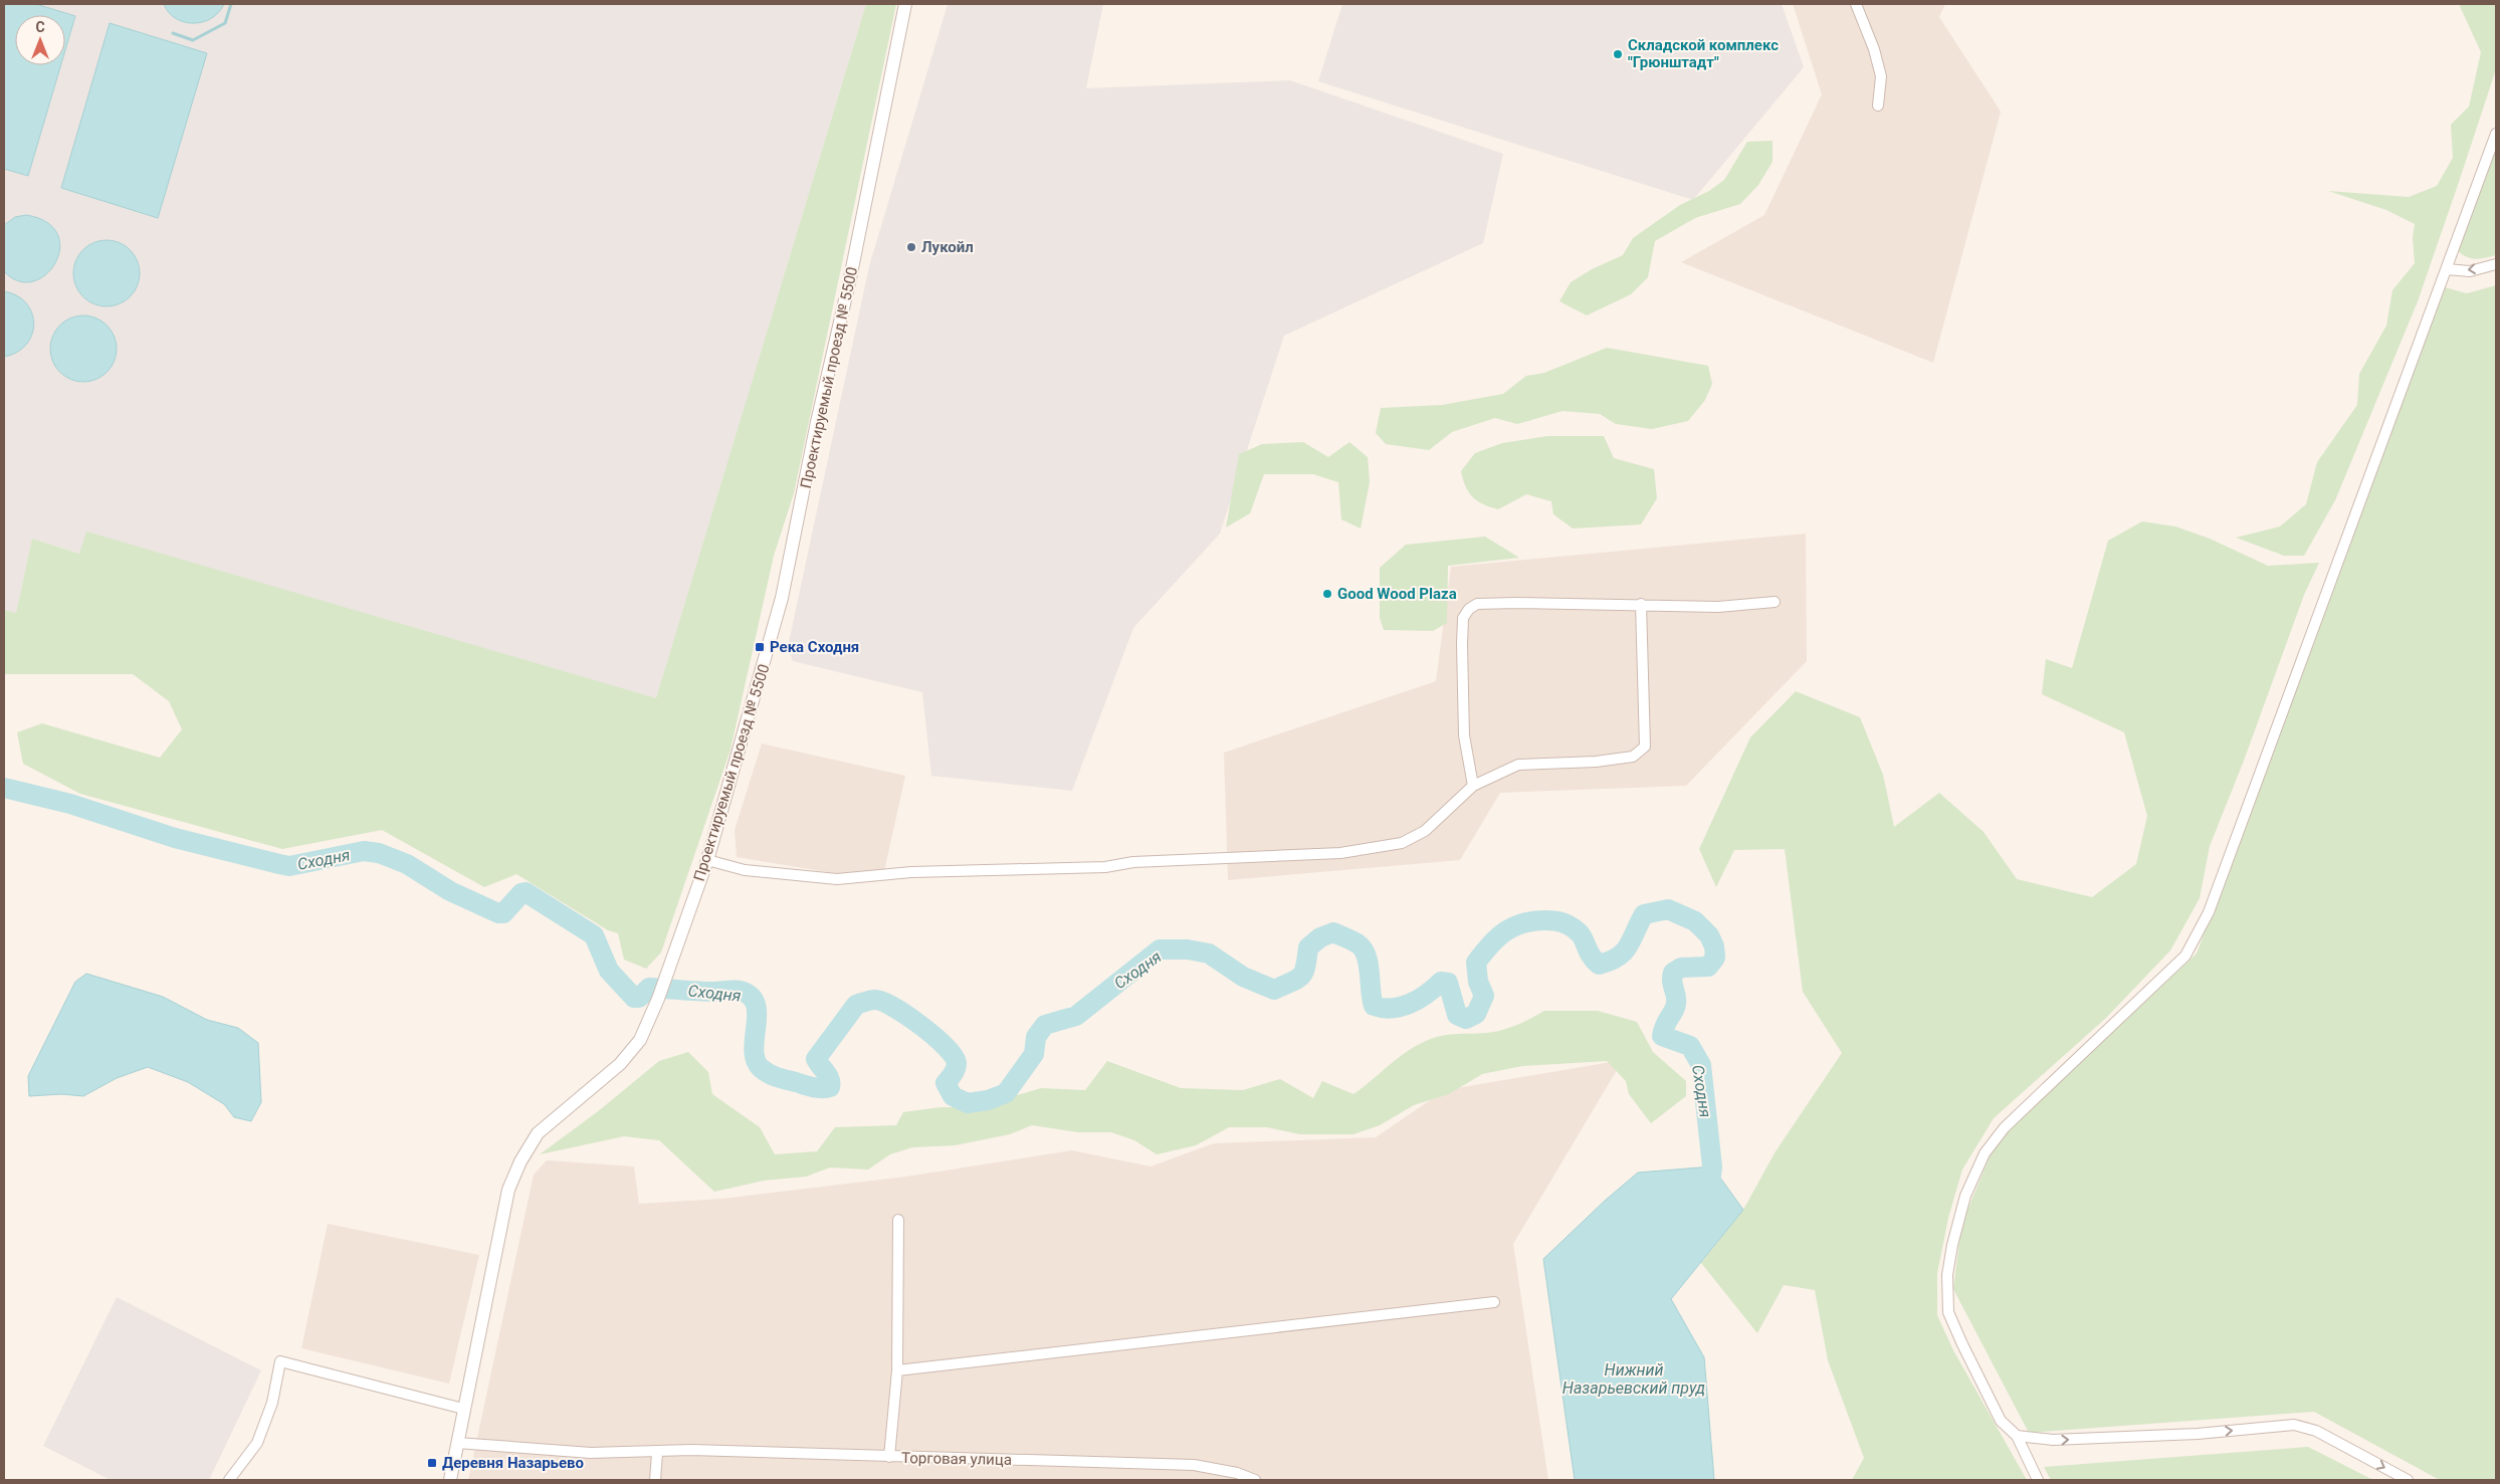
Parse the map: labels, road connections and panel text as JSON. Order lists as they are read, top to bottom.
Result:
{
  "streets": {
    "street": ["Проектируемый проезд № 5500", "Торговая улица"]
  },
  "crossings": [
    ["Проектируемый проезд № 5500", "Торговая улица"]
  ],
  "water": ["Сходня", "Нижний Назарьевский пруд"],
  "places": {
    "other": ["Складской комплекс \"Грюнштадт\"", "Лукойл", "Good Wood Plaza"],
    "transit": ["Река Сходня", "Деревня Назарьево"]
  },
  "north": "top"
}
